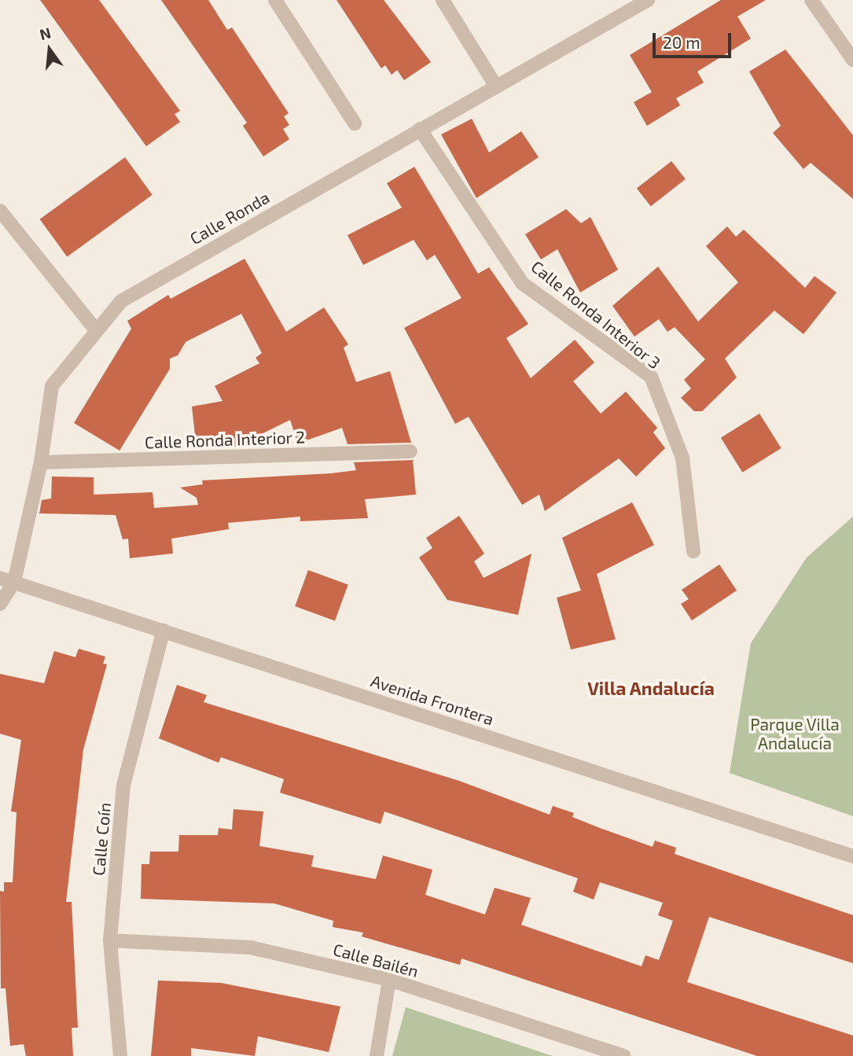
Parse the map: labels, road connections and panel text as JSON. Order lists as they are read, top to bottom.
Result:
{
  "streets": {
    "street": [
      "Calle Ronda",
      "Calle Ronda Interior 3",
      "Calle Ronda Interior 2",
      "Avenida Frontera",
      "Calle Coín",
      "Calle Bailén"
    ]
  },
  "crossings": [
    ["Calle Ronda", "Calle Ronda Interior 3"],
    ["Calle Ronda", "Calle Ronda Interior 2"],
    ["Calle Ronda", "Avenida Frontera"],
    ["Avenida Frontera", "Calle Coín"],
    ["Calle Coín", "Calle Bailén"]
  ],
  "districts": ["Villa Andalucía"],
  "parks": ["Parque Villa Andalucía"],
  "scale_bar": "20 m",
  "north": "top"
}
